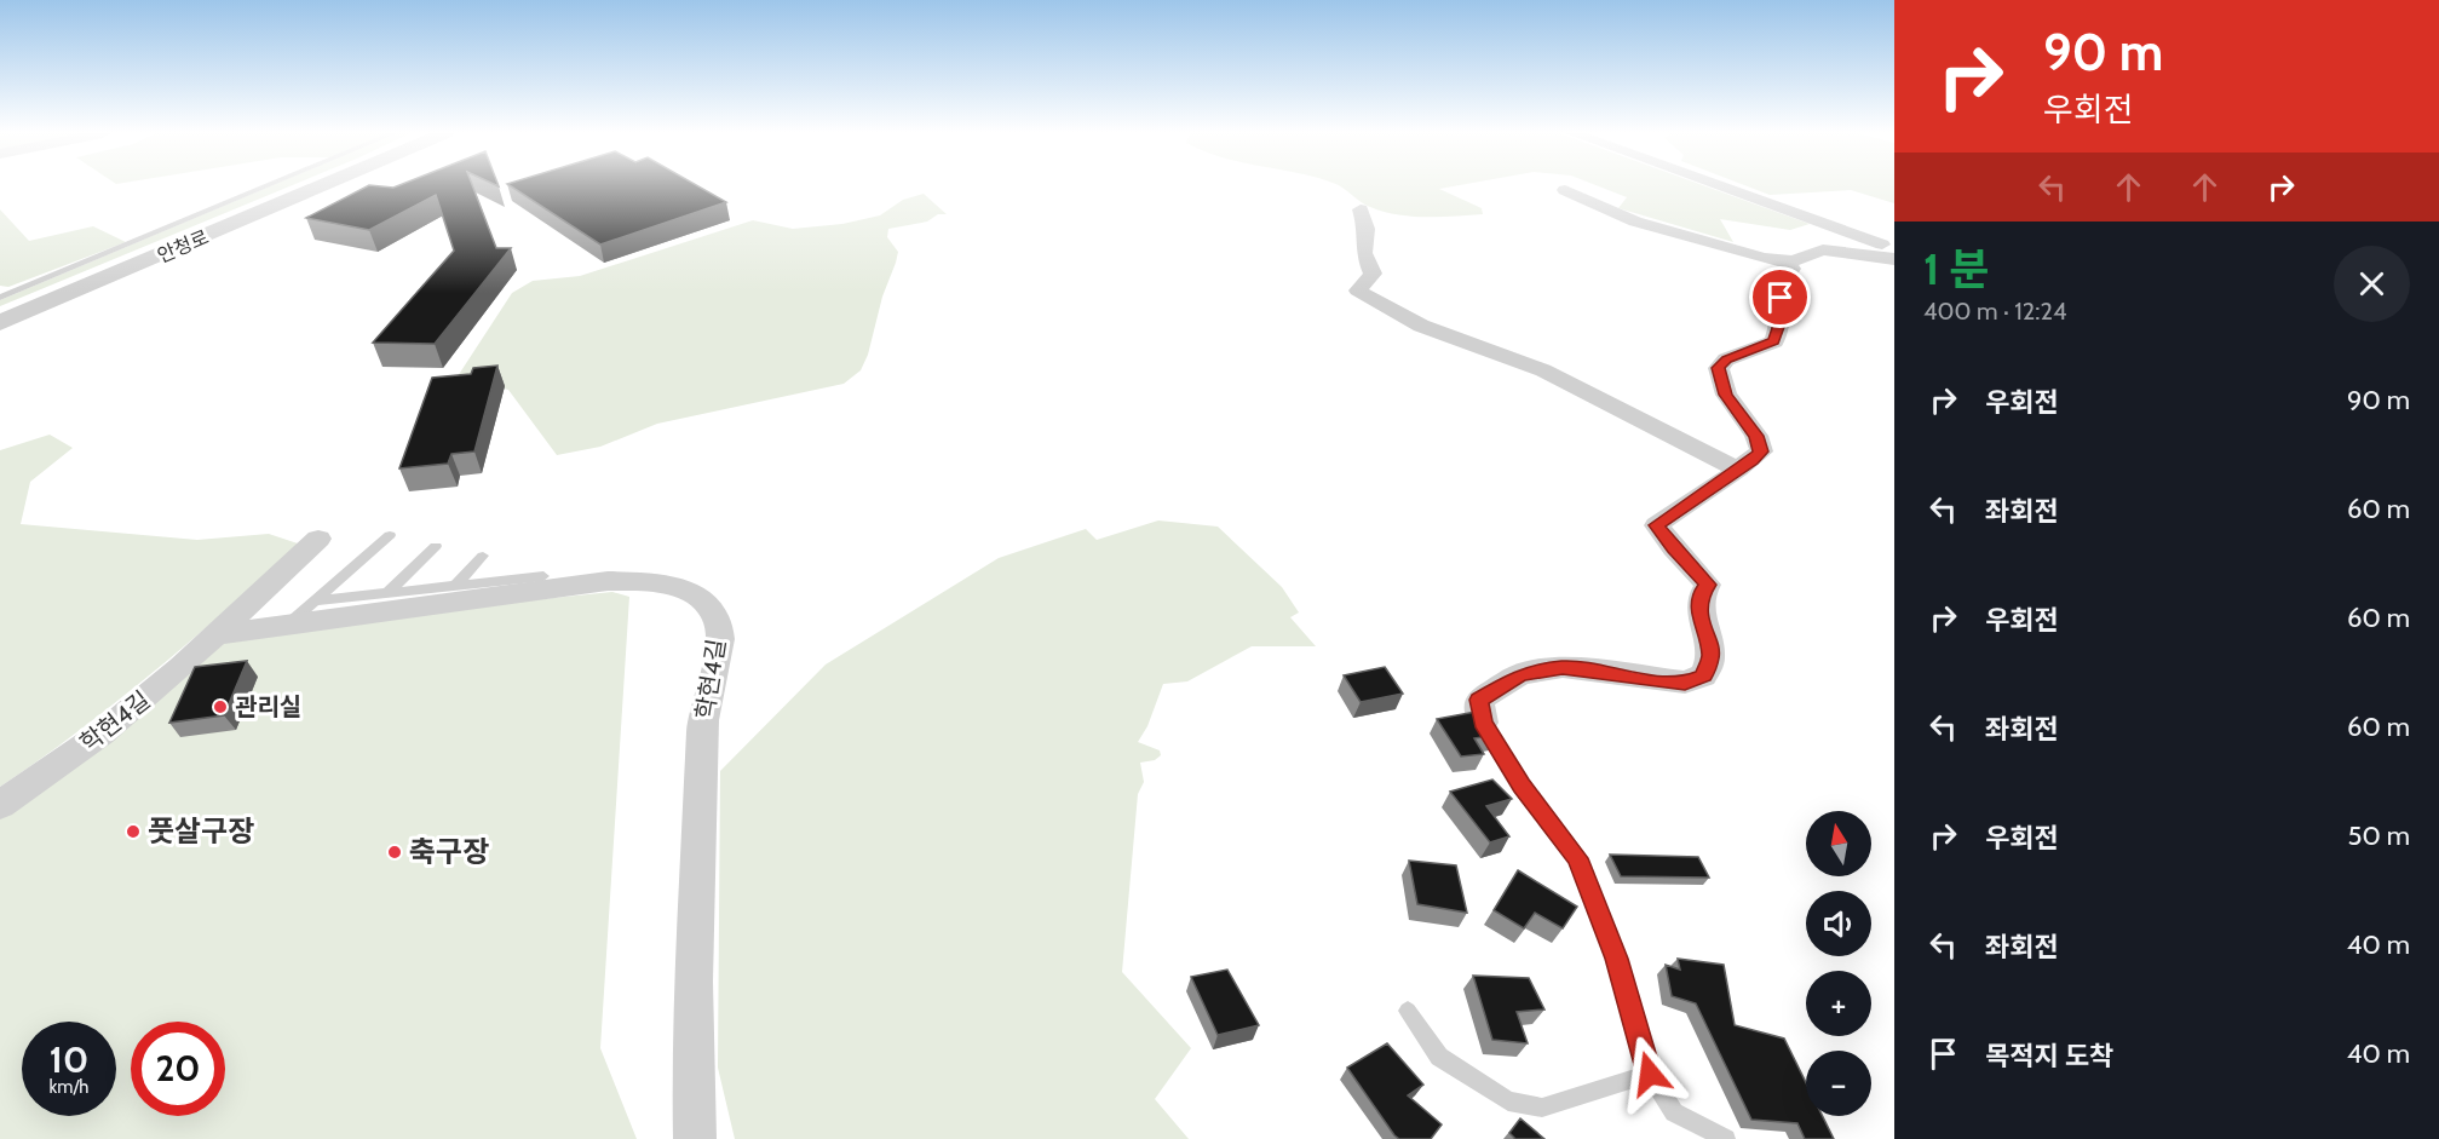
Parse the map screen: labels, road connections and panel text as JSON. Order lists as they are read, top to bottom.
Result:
{
  "streets": {
    "street": ["안청로", "학현4길"]
  },
  "places": ["관리실", "풋살구장", "축구장"],
  "north": "top",
  "page": {
    "turn": ["90 m", "우회전"],
    "heading": ["1 분", "400 m · 12:24"],
    "list": [
      {
        "name": "우회전",
        "value": "90 m"
      },
      {
        "name": "좌회전",
        "value": "60 m"
      },
      {
        "name": "우회전",
        "value": "60 m"
      },
      {
        "name": "좌회전",
        "value": "60 m"
      },
      {
        "name": "우회전",
        "value": "50 m"
      },
      {
        "name": "좌회전",
        "value": "40 m"
      },
      {
        "name": "목적지 도착",
        "value": "40 m"
      }
    ],
    "map_buttons": ["+", "−"],
    "speed": "10 km/h",
    "limit": "20"
  }
}
